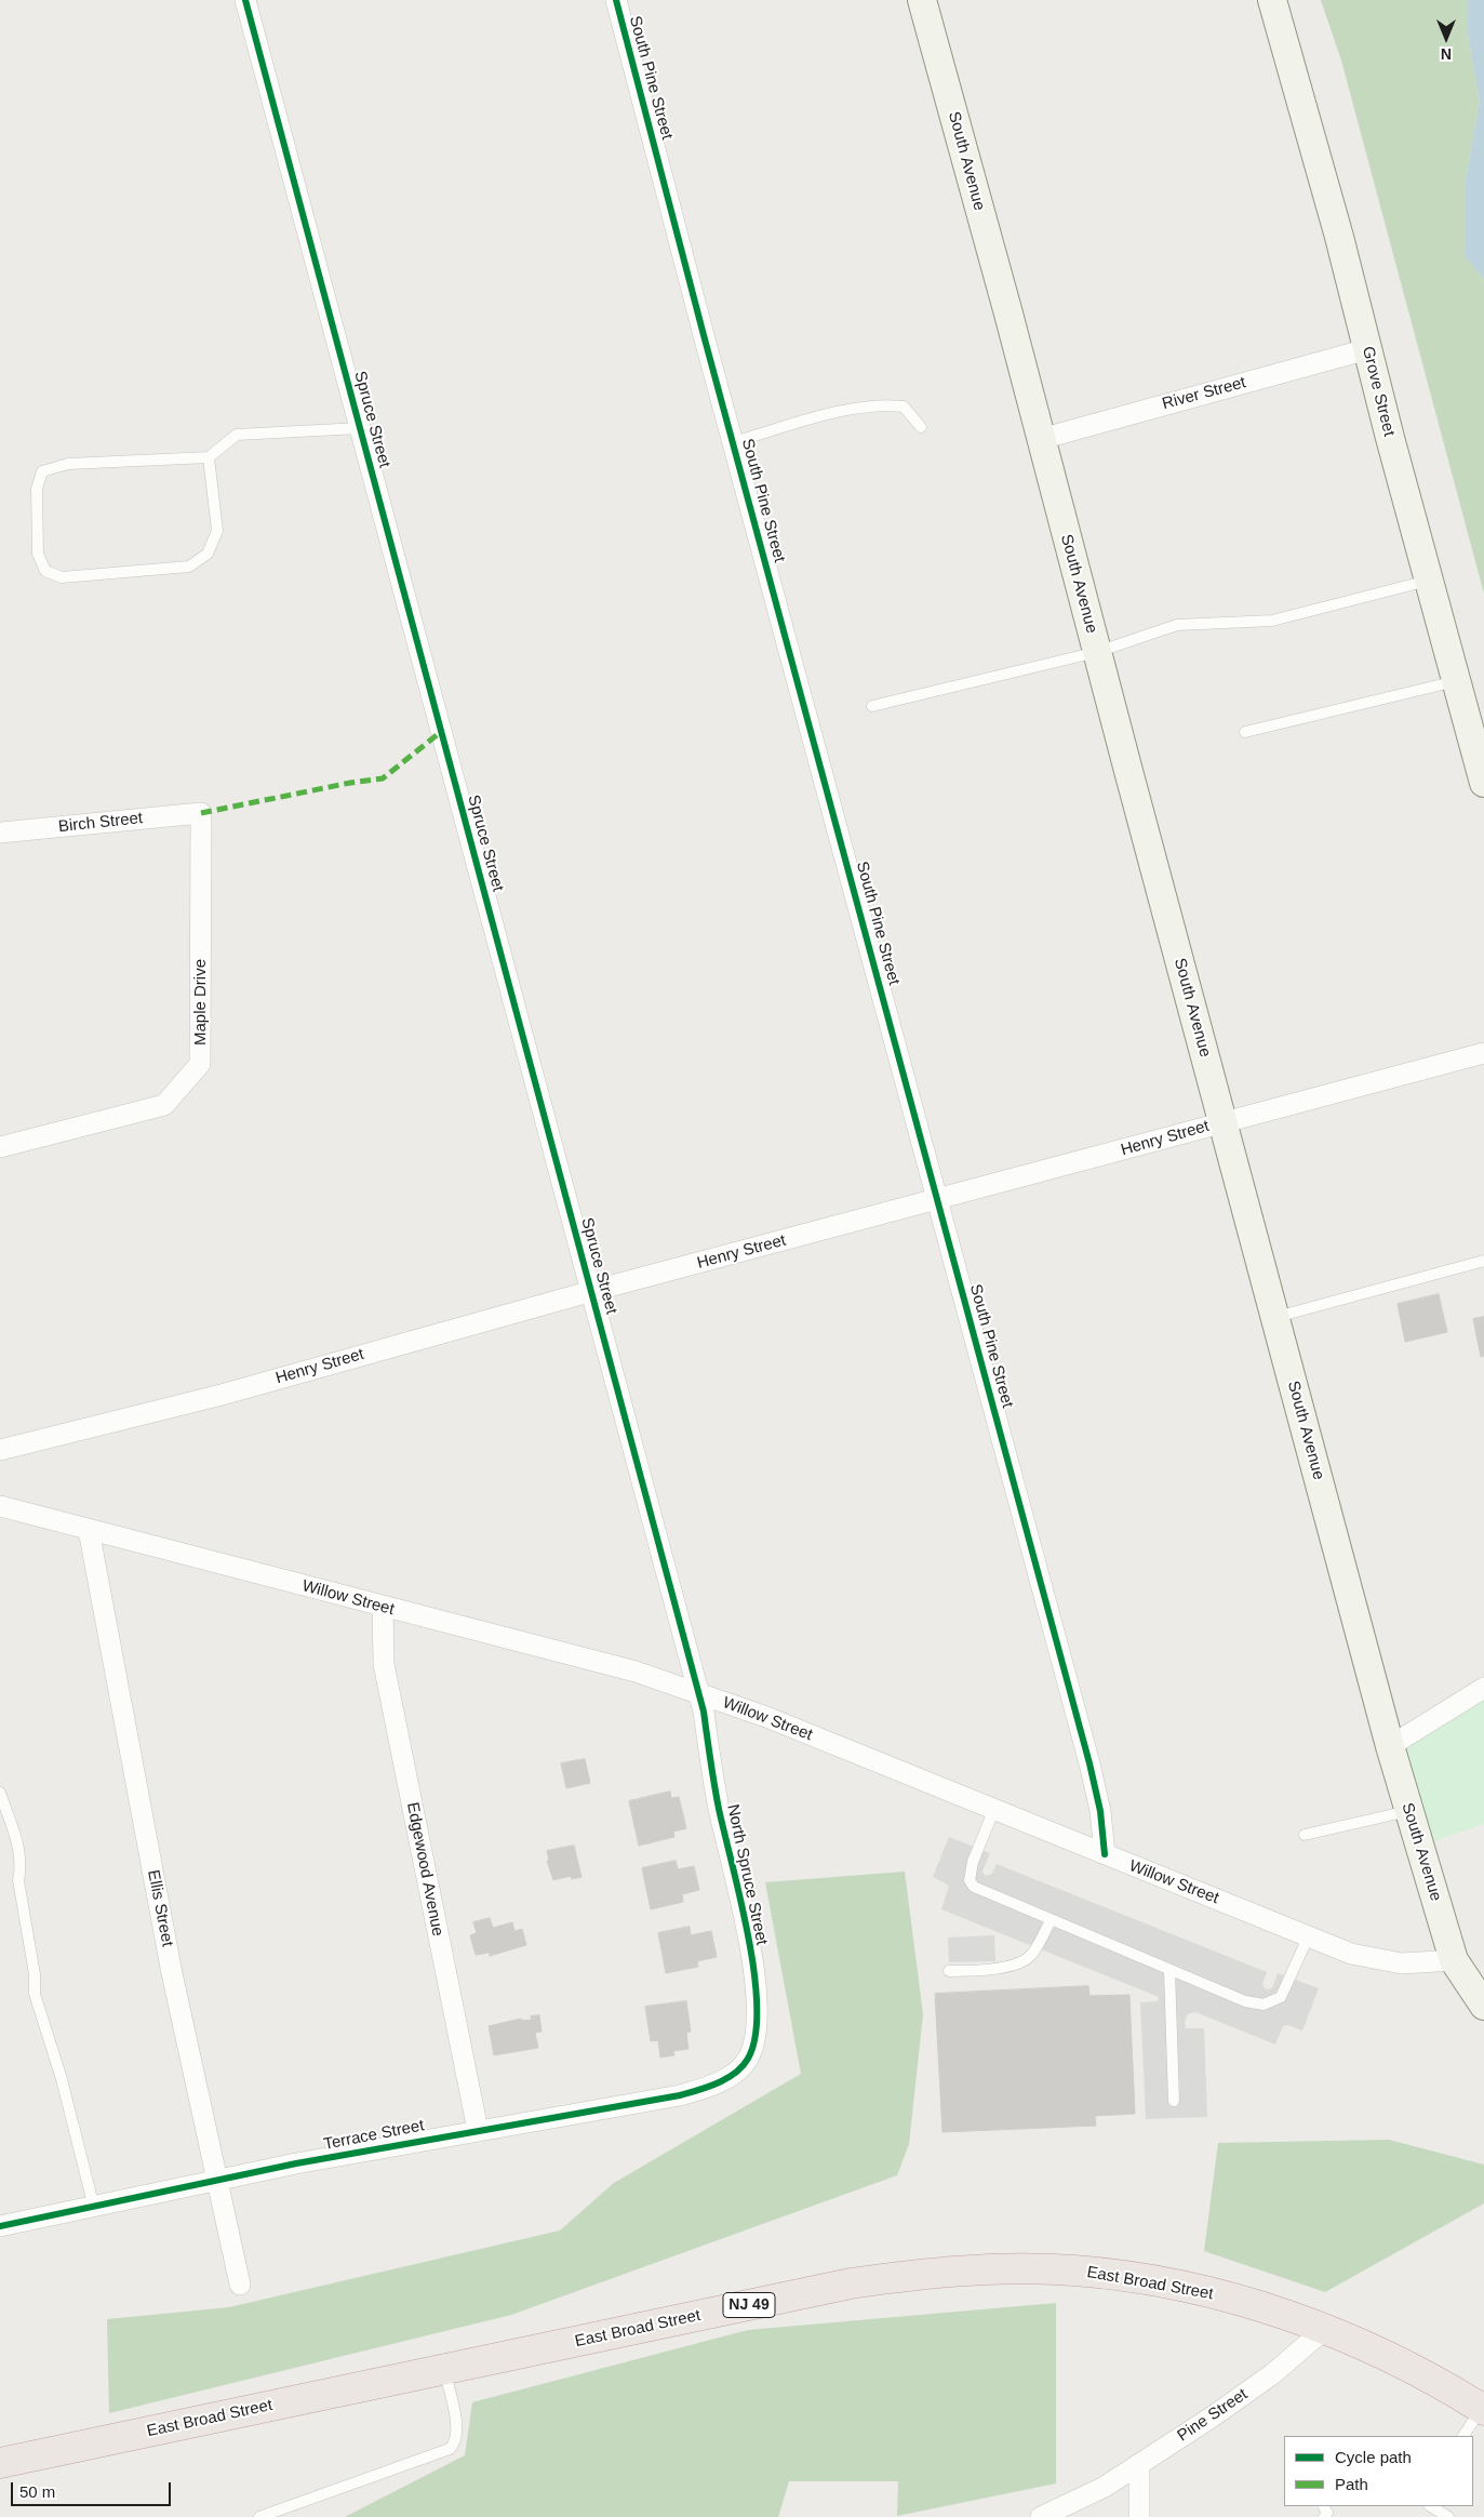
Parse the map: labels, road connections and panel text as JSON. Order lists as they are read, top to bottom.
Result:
{
  "streets": {
    "highway": ["East Broad Street", "NJ 49"],
    "main road": ["South Avenue", "Grove Street"],
    "street": [
      "South Pine Street",
      "River Street",
      "Spruce Street",
      "Birch Street",
      "Maple Drive",
      "Henry Street",
      "Willow Street",
      "Edgewood Avenue",
      "North Spruce Street",
      "Ellis Street",
      "Terrace Street",
      "Pine Street"
    ]
  },
  "crossings": [
    ["South Pine Street", "Henry Street"],
    ["South Pine Street", "Willow Street"],
    ["South Avenue", "River Street"],
    ["South Avenue", "Henry Street"],
    ["South Avenue", "Willow Street"],
    ["Grove Street", "River Street"],
    ["Spruce Street", "Henry Street"],
    ["Spruce Street", "Willow Street"],
    ["Spruce Street", "North Spruce Street"],
    ["Birch Street", "Maple Drive"],
    ["Willow Street", "Edgewood Avenue"],
    ["Willow Street", "North Spruce Street"],
    ["Willow Street", "Ellis Street"],
    ["Edgewood Avenue", "Terrace Street"],
    ["North Spruce Street", "Terrace Street"],
    ["Ellis Street", "Terrace Street"],
    ["East Broad Street", "Pine Street"]
  ],
  "legend": ["Cycle path", "Path"],
  "scale_bar": "50 m",
  "north": "bottom"
}
